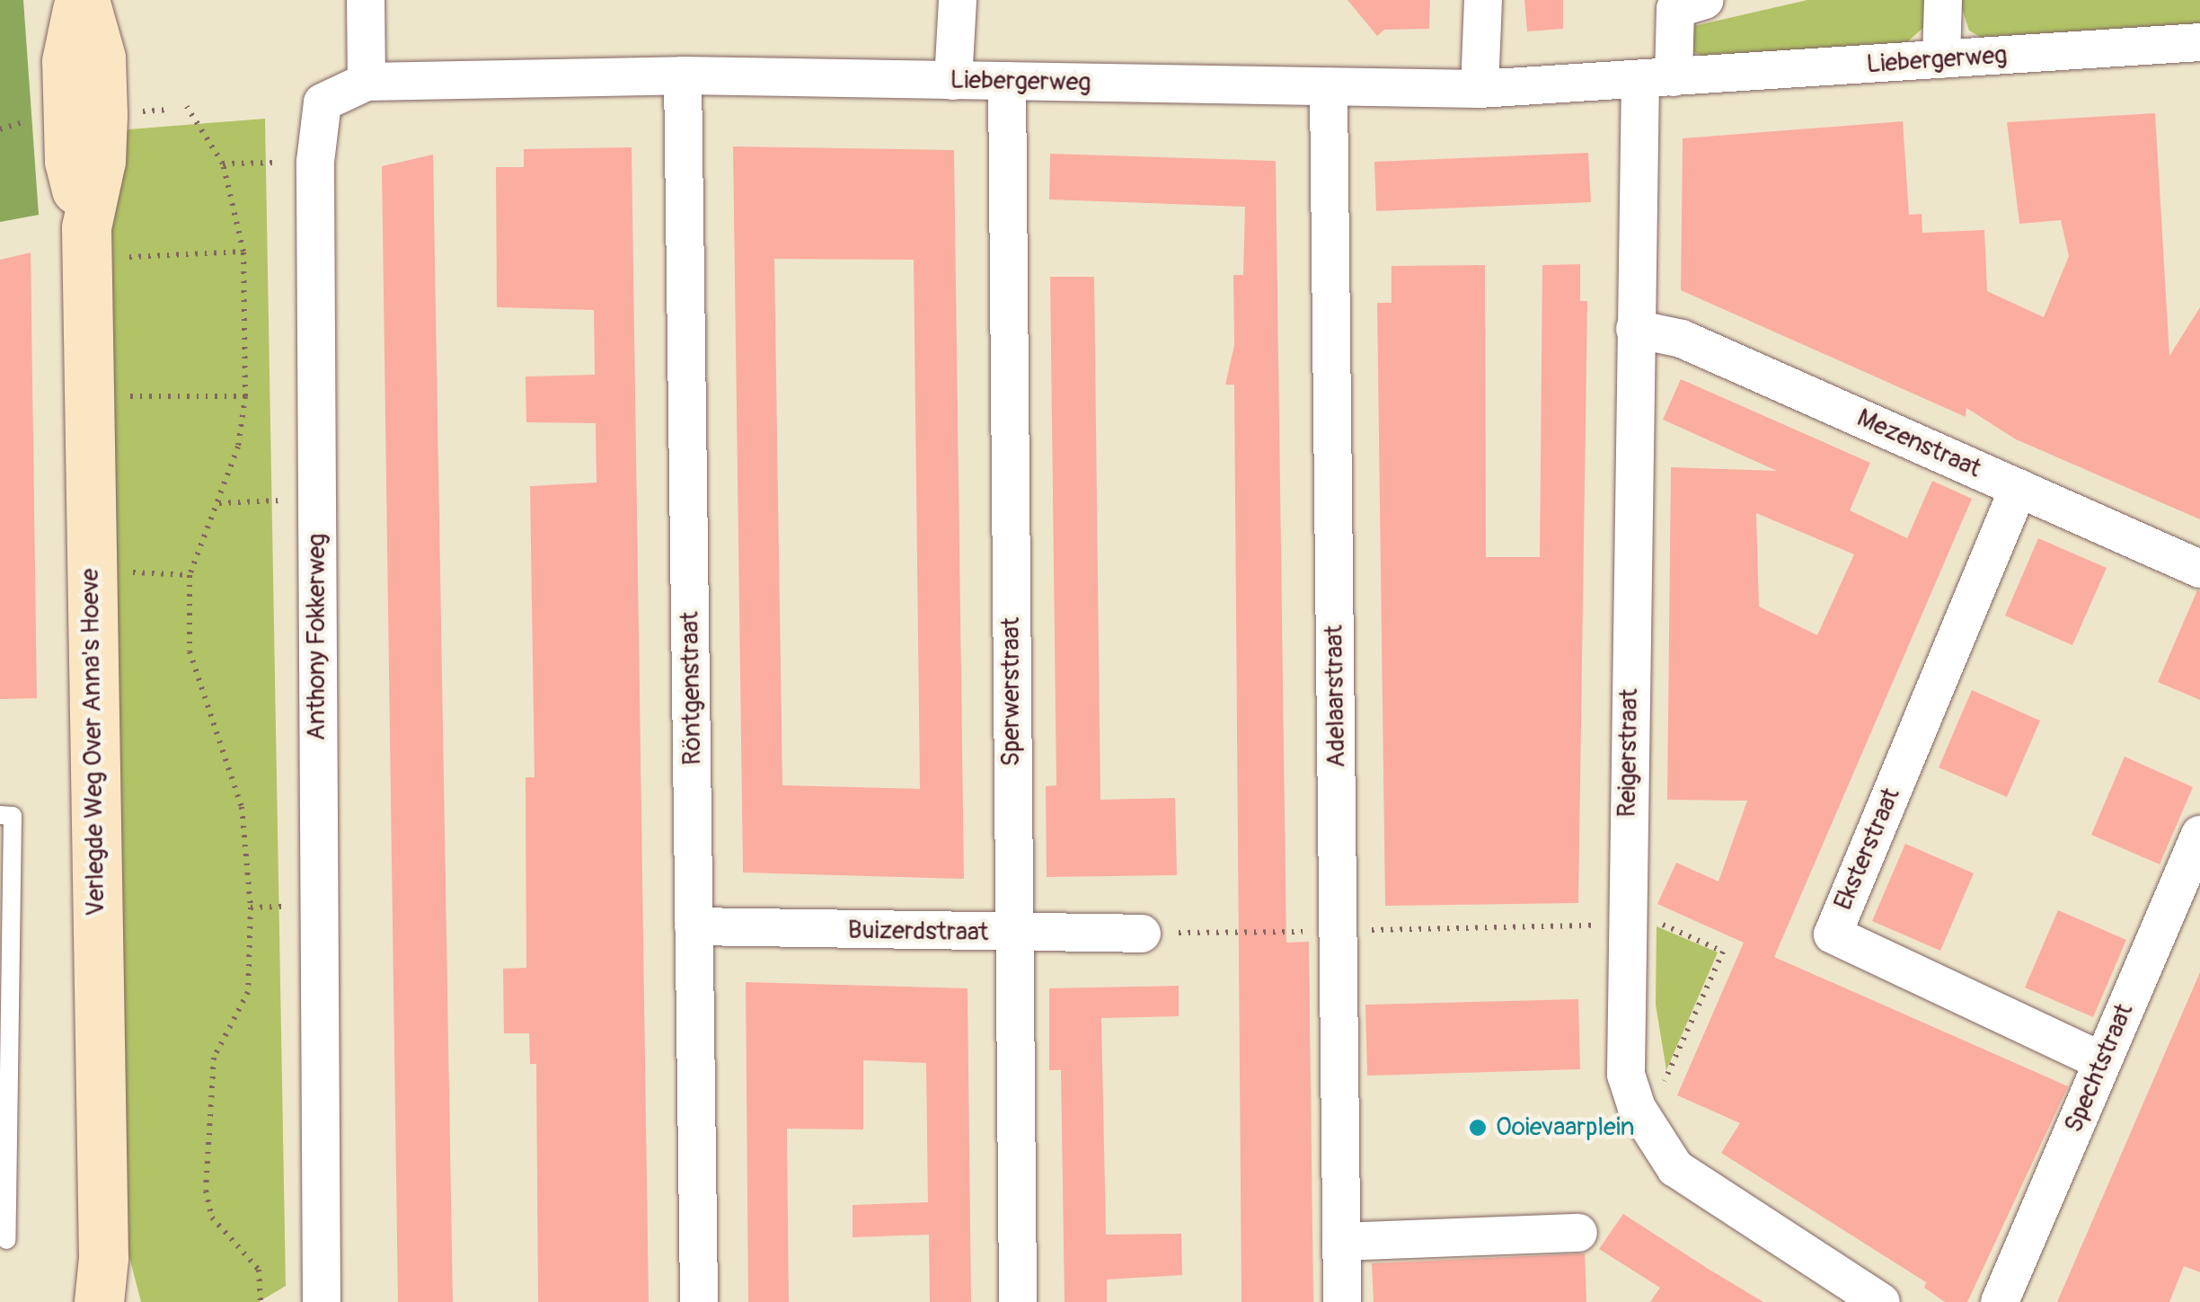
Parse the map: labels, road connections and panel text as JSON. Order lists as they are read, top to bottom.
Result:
{
  "streets": {
    "main road": ["Verlegde Weg Over Anna's Hoeve"],
    "street": [
      "Liebergerweg",
      "Mezenstraat",
      "Anthony Fokkerweg",
      "Röntgenstraat",
      "Sperwerstraat",
      "Adelaarstraat",
      "Reigerstraat",
      "Eksterstraat",
      "Buizerdstraat",
      "Spechtstraat"
    ]
  },
  "crossings": [
    ["Liebergerweg", "Anthony Fokkerweg"],
    ["Liebergerweg", "Röntgenstraat"],
    ["Liebergerweg", "Sperwerstraat"],
    ["Liebergerweg", "Adelaarstraat"],
    ["Liebergerweg", "Reigerstraat"],
    ["Mezenstraat", "Reigerstraat"],
    ["Mezenstraat", "Eksterstraat"],
    ["Röntgenstraat", "Buizerdstraat"],
    ["Sperwerstraat", "Buizerdstraat"],
    ["Eksterstraat", "Spechtstraat"]
  ],
  "places": ["Ooievaarplein"]
}
